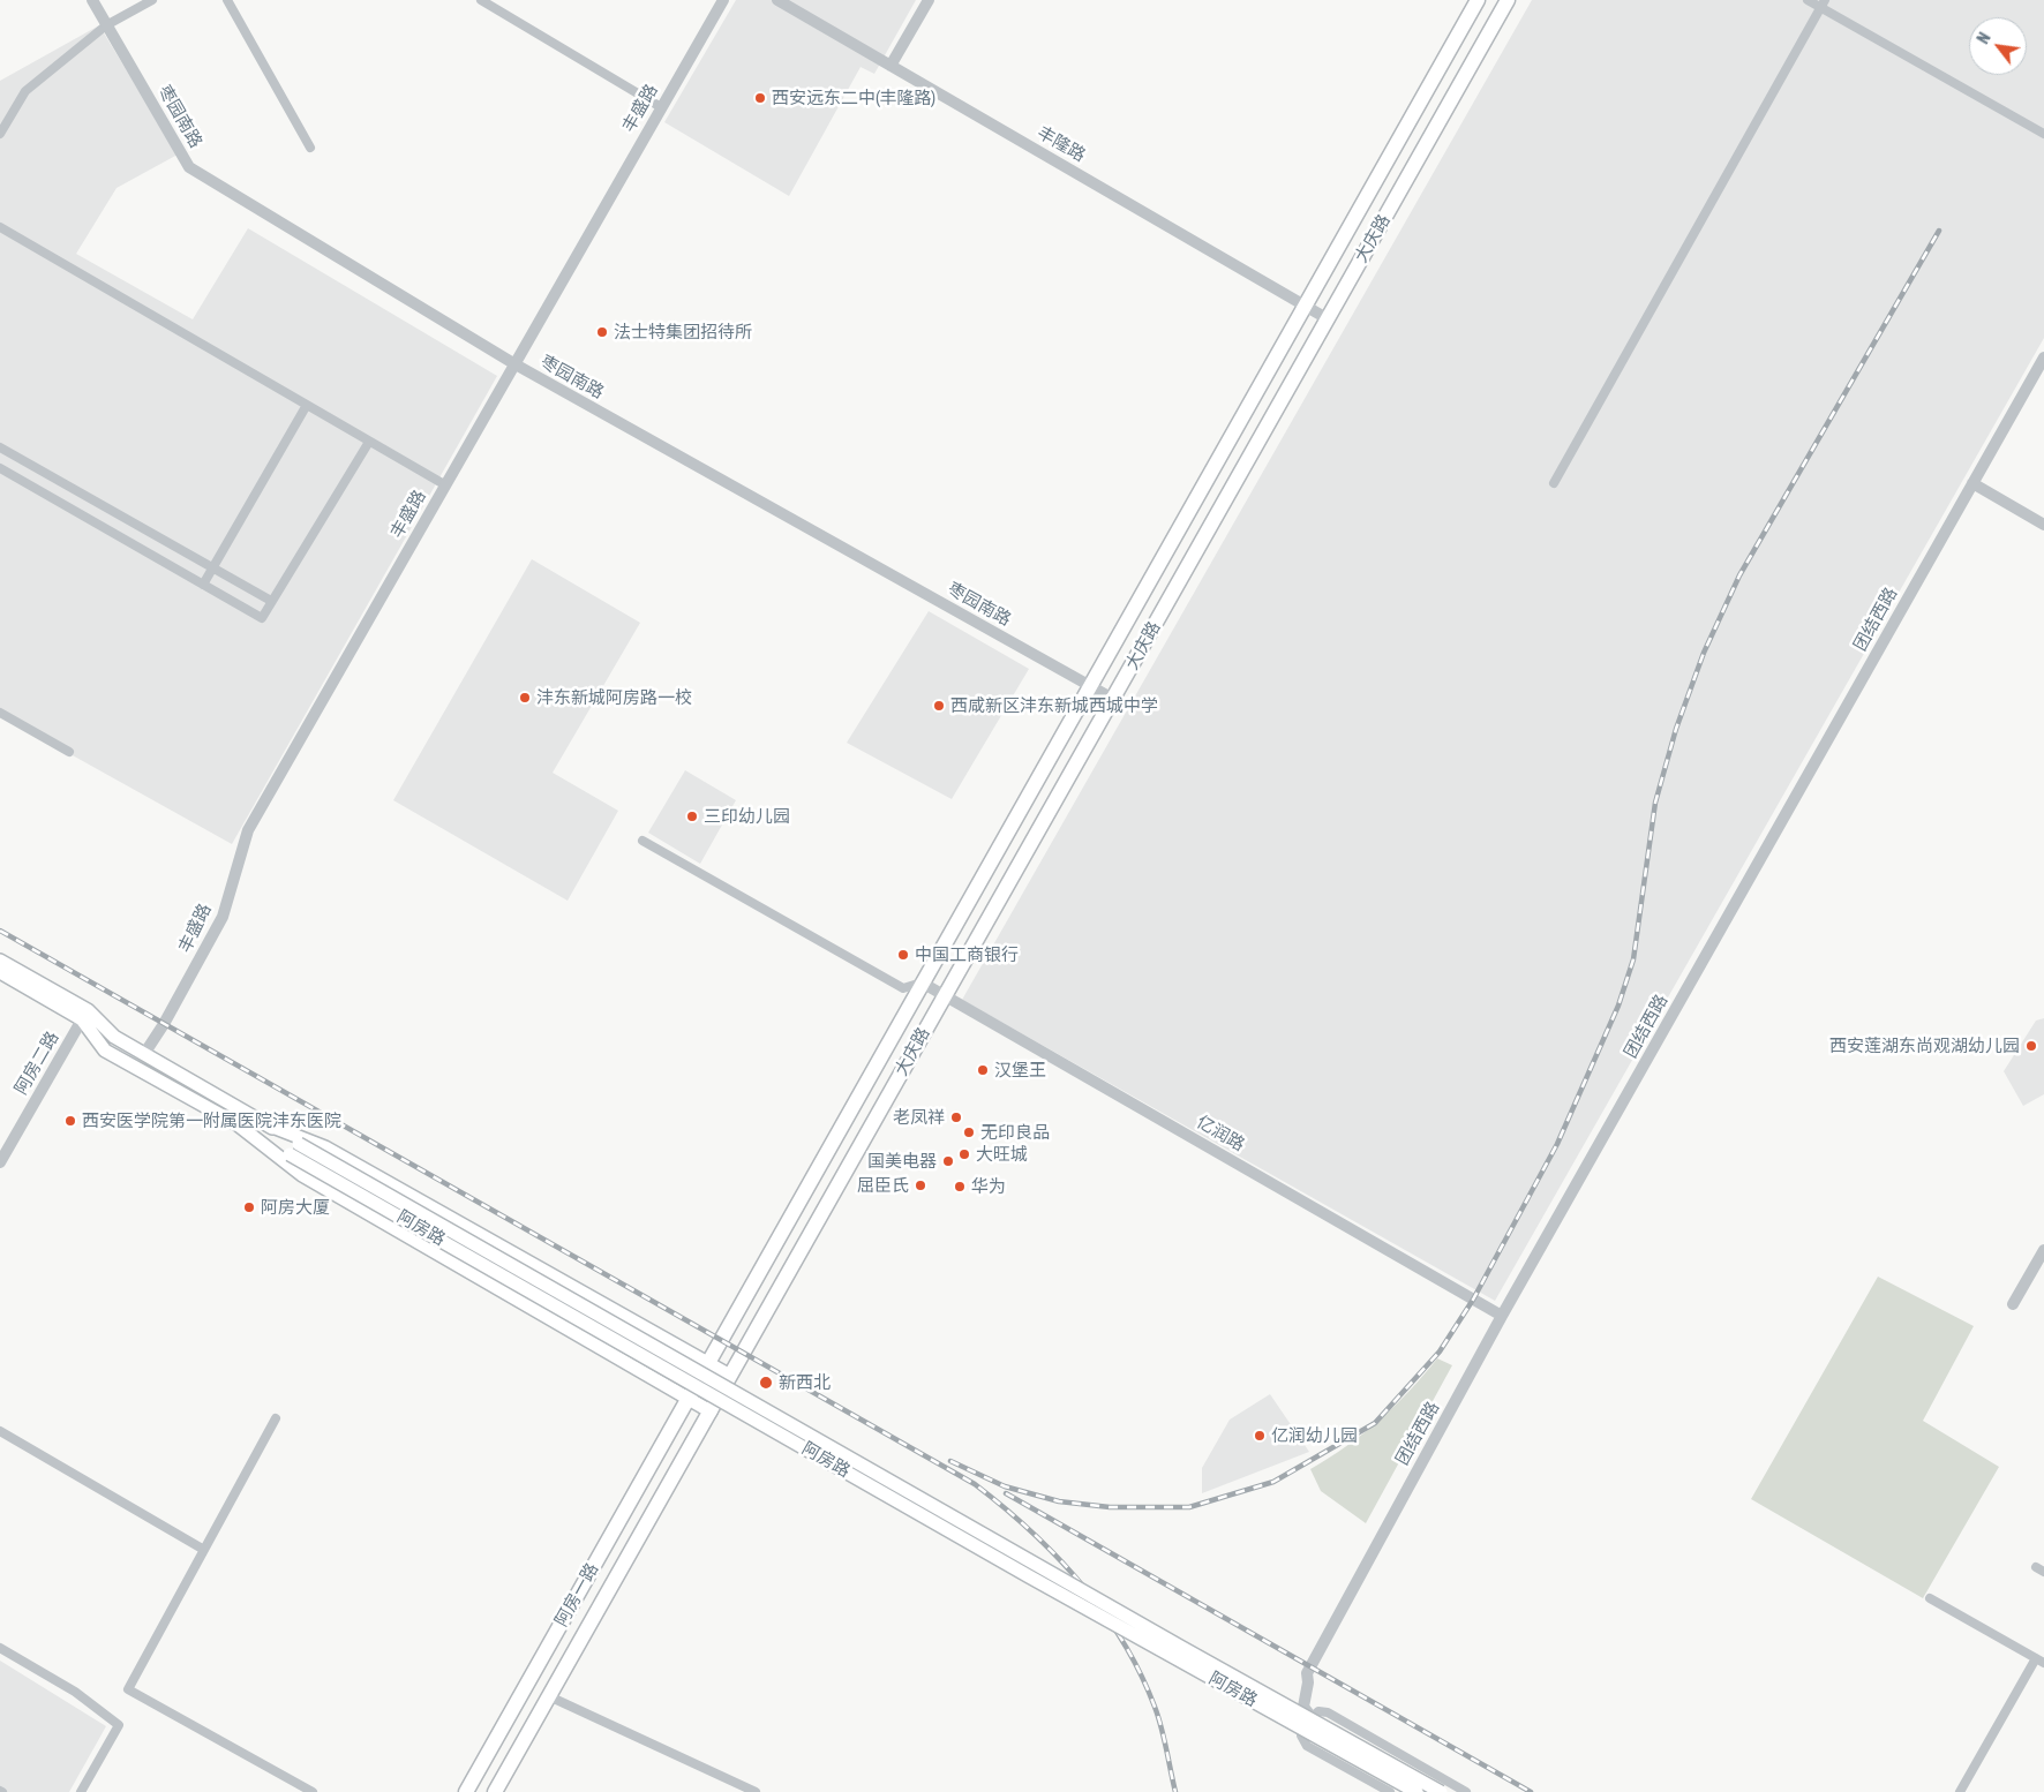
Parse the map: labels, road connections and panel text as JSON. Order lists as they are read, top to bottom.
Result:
{
  "streets": {
    "main road": ["大庆路", "阿房路", "阿房一路"],
    "street": [
      "丰盛路",
      "枣园南路",
      "丰隆路",
      "团结西路",
      "阿房二路",
      "亿润路"
    ]
  },
  "crossings": [
    ["丰盛路", "枣园南路"],
    ["丰盛路", "阿房路"],
    ["枣园南路", "大庆路"],
    ["丰隆路", "大庆路"],
    ["大庆路", "亿润路"],
    ["大庆路", "阿房路"],
    ["大庆路", "阿房一路"],
    ["团结西路", "亿润路"],
    ["阿房二路", "阿房路"],
    ["阿房路", "阿房一路"]
  ],
  "places": [
    "西安远东二中(丰隆路)",
    "法士特集团招待所",
    "沣东新城阿房路一校",
    "西咸新区沣东新城西城中学",
    "三印幼儿园",
    "中国工商银行",
    "西安莲湖东尚观湖幼儿园",
    "汉堡王",
    "老凤祥",
    "西安医学院第一附属医院沣东医院",
    "无印良品",
    "大旺城",
    "国美电器",
    "屈臣氏",
    "华为",
    "阿房大厦",
    "新西北",
    "亿润幼儿园"
  ],
  "north": "top left"
}
